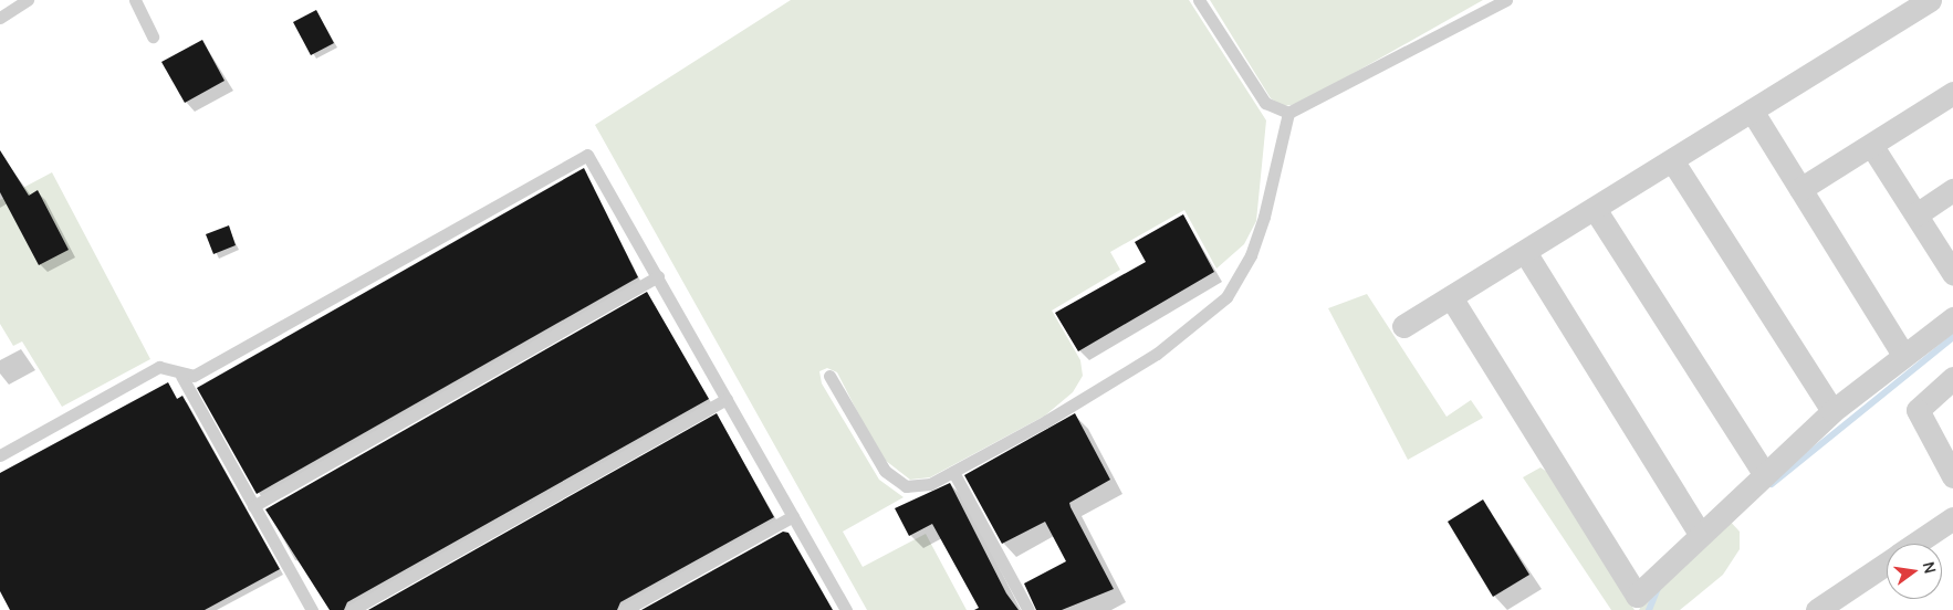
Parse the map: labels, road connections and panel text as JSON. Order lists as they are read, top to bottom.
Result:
{
  "north": "right"
}
